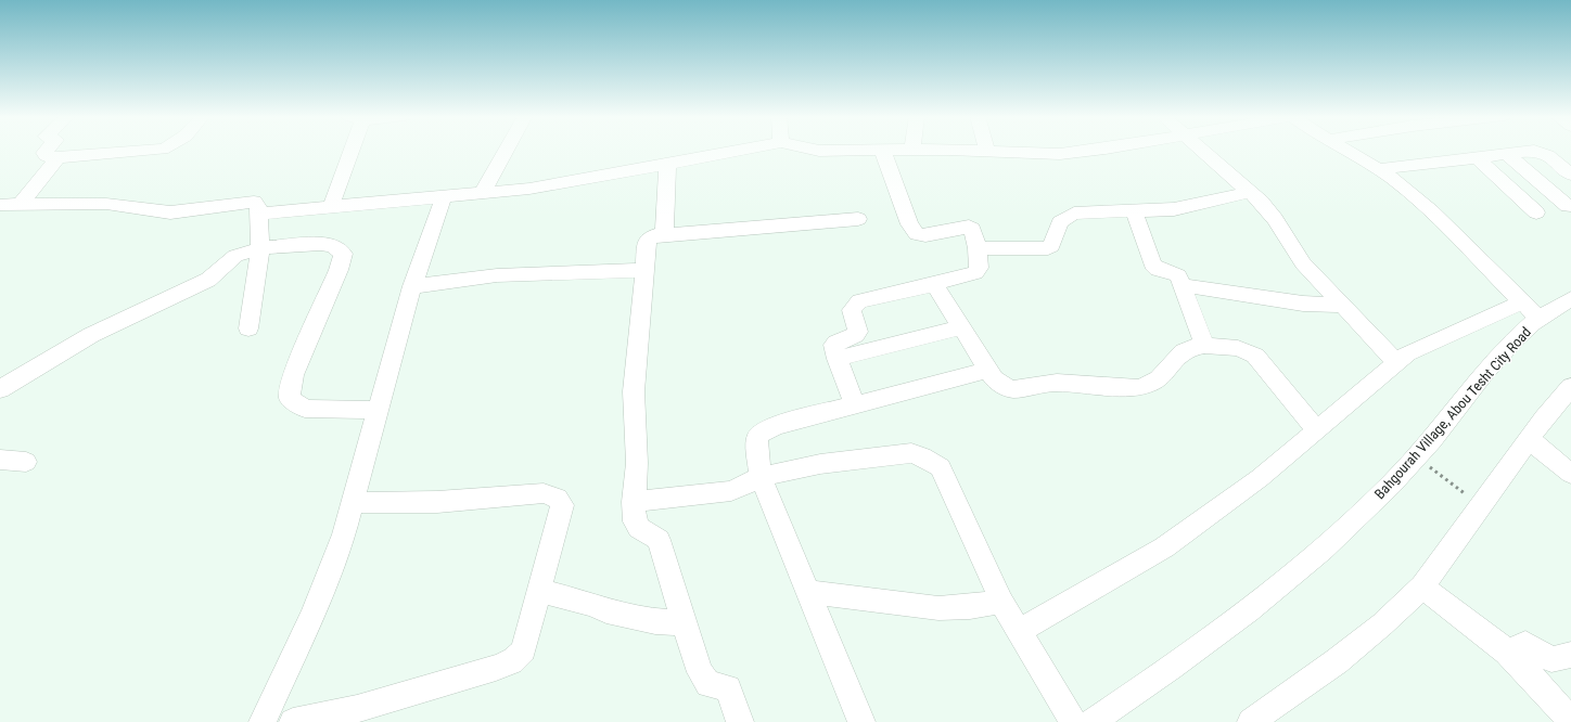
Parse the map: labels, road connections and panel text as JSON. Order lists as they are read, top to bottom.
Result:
{
  "streets": {
    "street": ["Bahgourah Village, Abou Tesht City Road"]
  }
}
